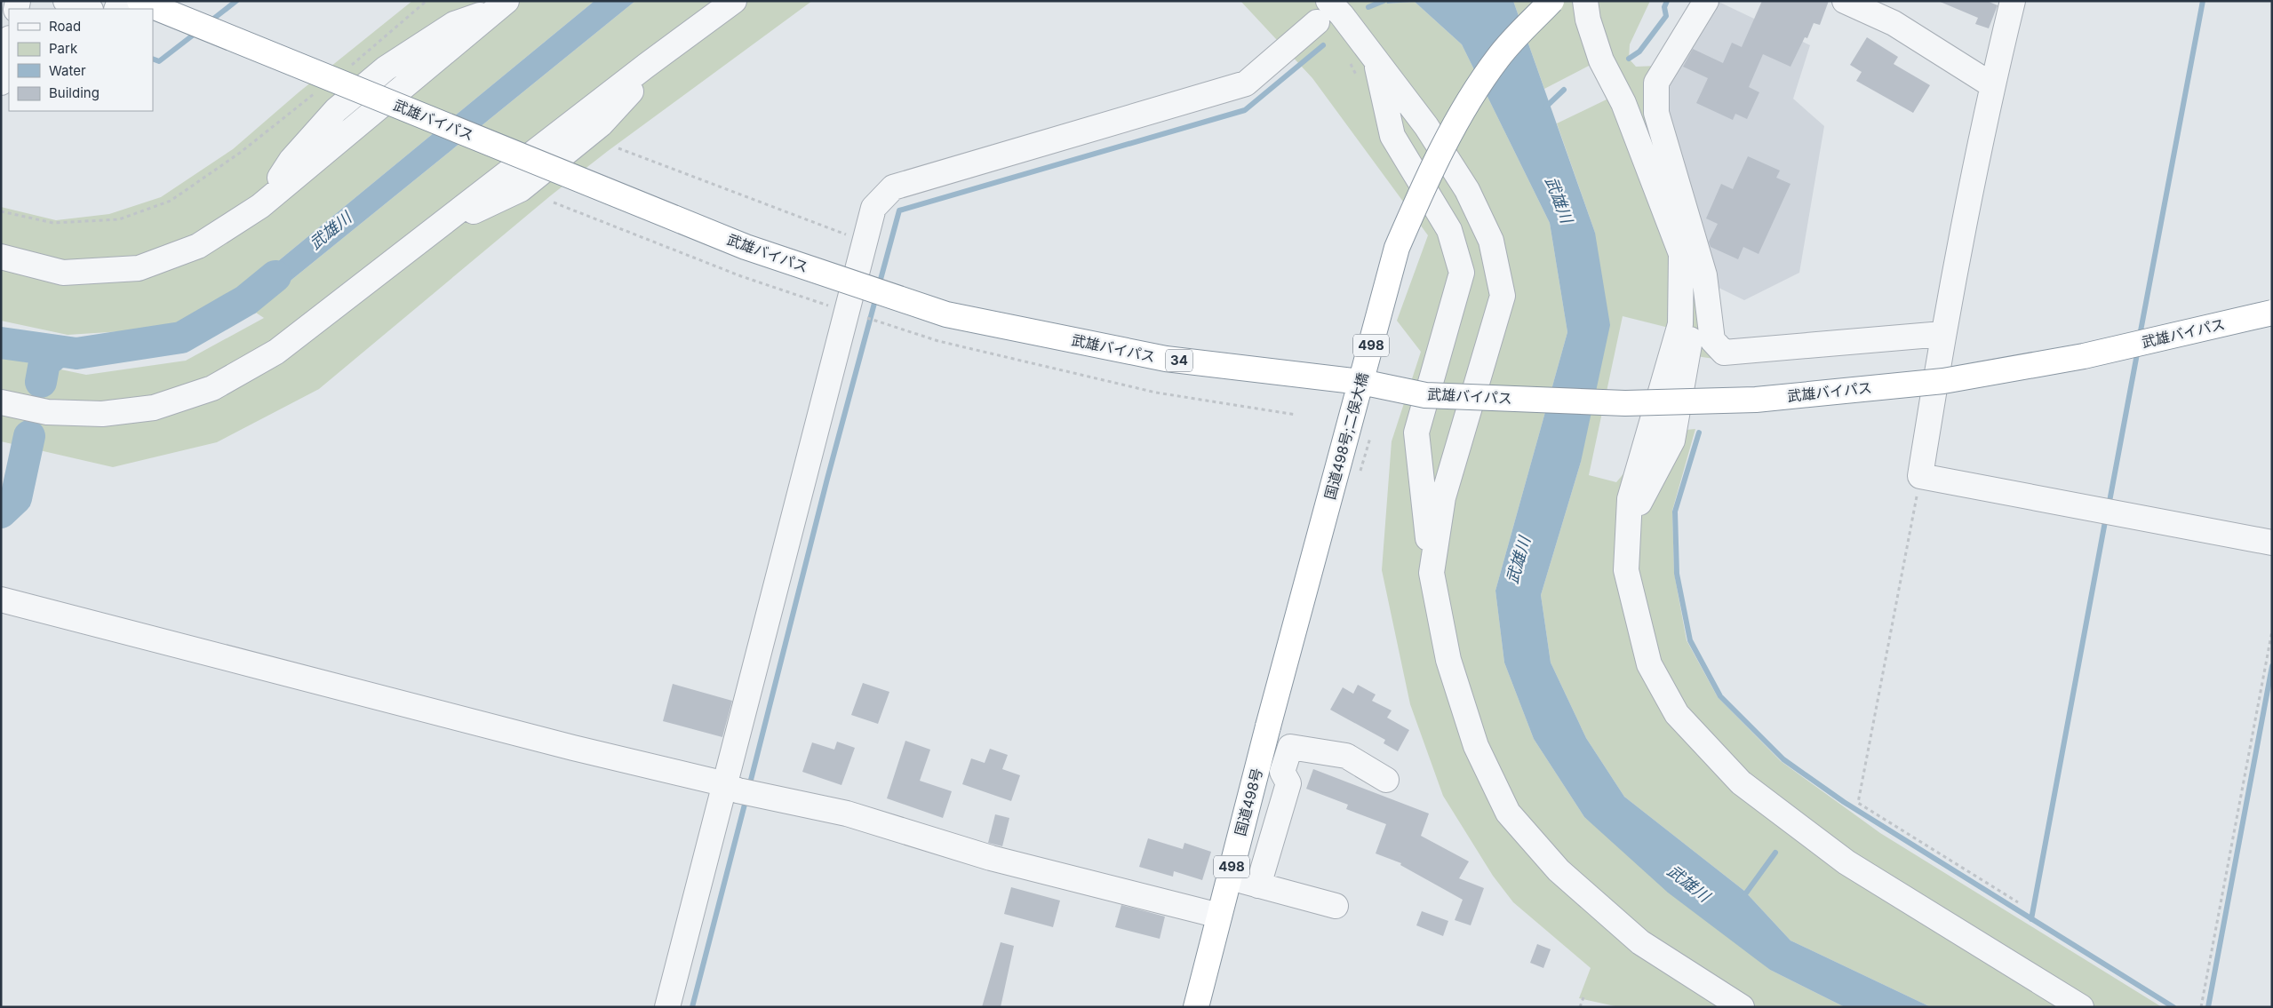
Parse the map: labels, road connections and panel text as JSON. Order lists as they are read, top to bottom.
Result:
{
  "streets": {
    "highway": [
      "武雄バイパス",
      "498",
      "34",
      "国道498号;二俣大橋",
      "国道498号"
    ]
  },
  "crossings": [
    ["武雄バイパス", "国道498号;二俣大橋"],
    ["国道498号;二俣大橋", "国道498号"]
  ],
  "water": ["武雄川"],
  "legend": [
    "Road",
    "Park",
    "Water",
    "Building"
  ]
}
